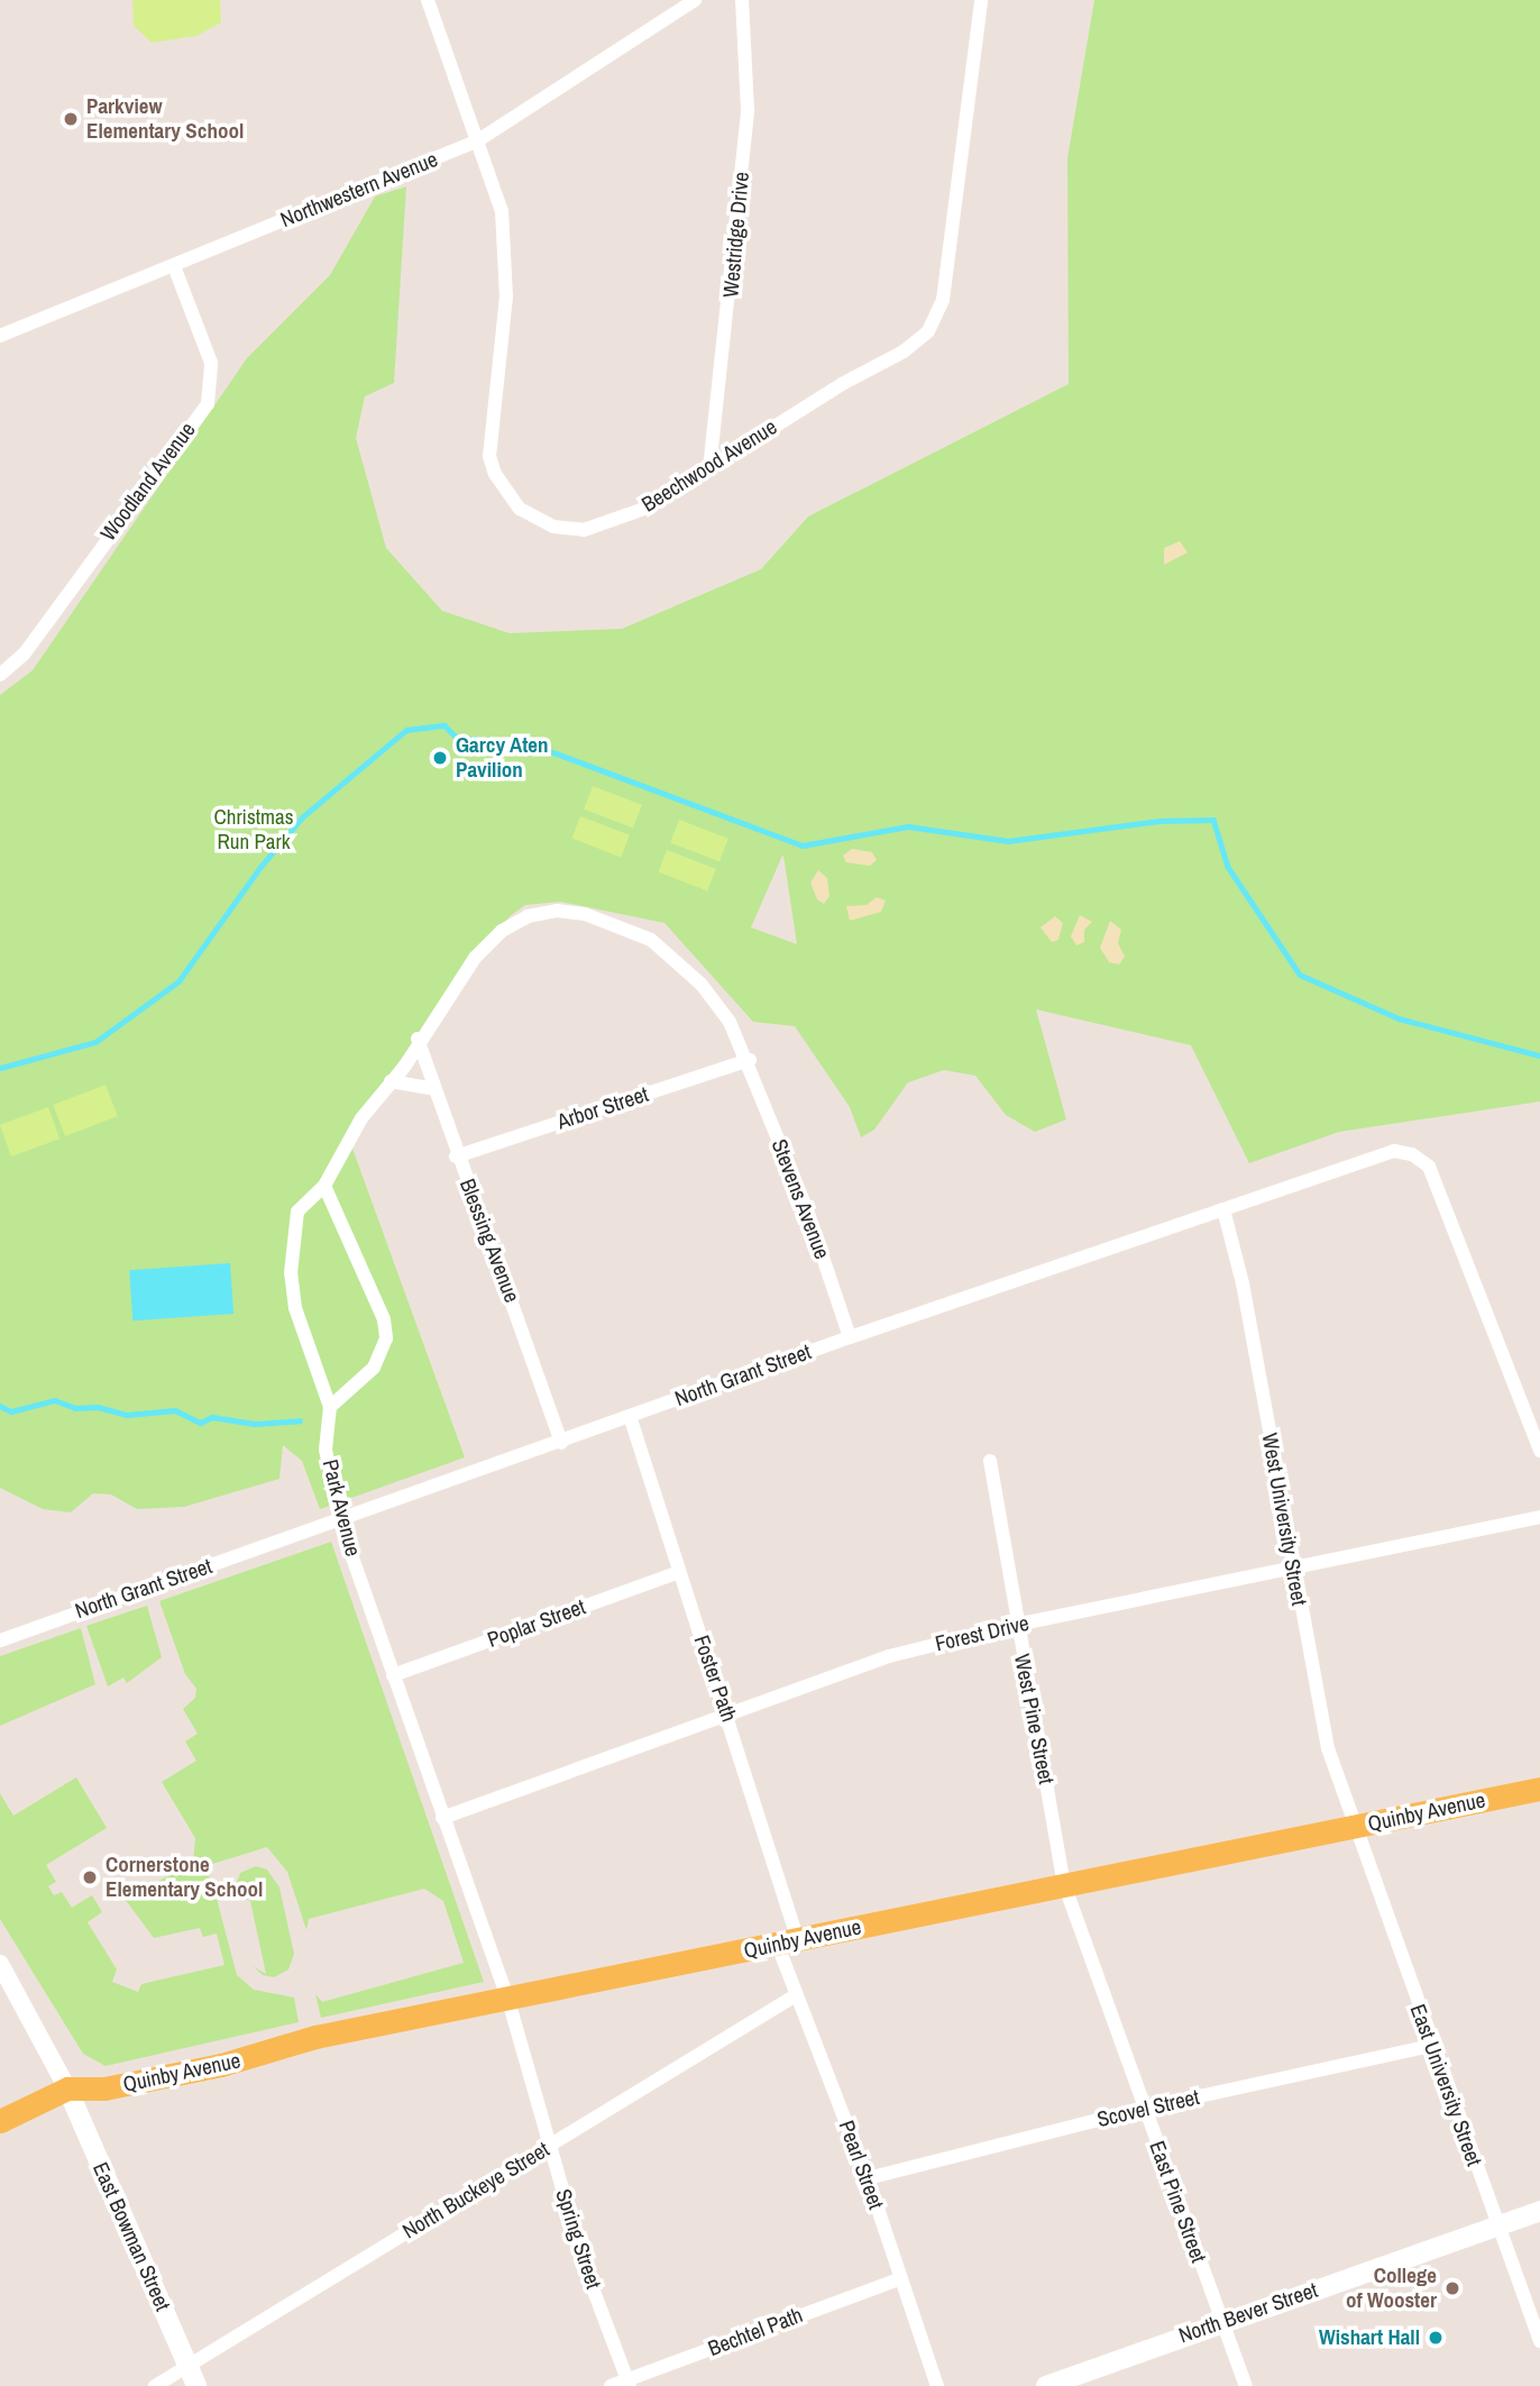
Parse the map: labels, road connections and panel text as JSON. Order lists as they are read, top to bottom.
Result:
{
  "streets": {
    "main road": ["Quinby Avenue", "East Bowman Street", "North Bever Street"],
    "street": [
      "Northwestern Avenue",
      "Westridge Drive",
      "Beechwood Avenue",
      "Woodland Avenue",
      "Arbor Street",
      "Stevens Avenue",
      "Blessing Avenue",
      "North Grant Street",
      "Park Avenue",
      "West University Street",
      "Poplar Street",
      "Forest Drive",
      "Foster Path",
      "West Pine Street",
      "East University Street",
      "Scovel Street",
      "Pearl Street",
      "North Buckeye Street",
      "East Pine Street",
      "Spring Street",
      "Bechtel Path"
    ]
  },
  "crossings": [
    ["Northwestern Avenue", "Beechwood Avenue"],
    ["Northwestern Avenue", "Woodland Avenue"],
    ["Westridge Drive", "Beechwood Avenue"],
    ["Arbor Street", "Stevens Avenue"],
    ["Arbor Street", "Blessing Avenue"],
    ["Stevens Avenue", "Blessing Avenue"],
    ["Stevens Avenue", "North Grant Street"],
    ["Stevens Avenue", "Park Avenue"],
    ["Blessing Avenue", "North Grant Street"],
    ["Blessing Avenue", "Park Avenue"],
    ["North Grant Street", "Park Avenue"],
    ["North Grant Street", "West University Street"],
    ["North Grant Street", "Foster Path"],
    ["Park Avenue", "Poplar Street"],
    ["Park Avenue", "Forest Drive"],
    ["Park Avenue", "Quinby Avenue"],
    ["Park Avenue", "Spring Street"],
    ["West University Street", "Forest Drive"],
    ["West University Street", "Quinby Avenue"],
    ["West University Street", "East University Street"],
    ["Poplar Street", "Foster Path"],
    ["Forest Drive", "Foster Path"],
    ["Forest Drive", "West Pine Street"],
    ["Foster Path", "Quinby Avenue"],
    ["Foster Path", "Pearl Street"],
    ["West Pine Street", "Quinby Avenue"],
    ["West Pine Street", "East Pine Street"],
    ["Quinby Avenue", "East University Street"],
    ["Quinby Avenue", "Pearl Street"],
    ["Quinby Avenue", "East Pine Street"],
    ["Quinby Avenue", "East Bowman Street"],
    ["Quinby Avenue", "Spring Street"],
    ["East University Street", "Scovel Street"],
    ["East University Street", "North Bever Street"],
    ["Scovel Street", "Pearl Street"],
    ["Scovel Street", "East Pine Street"],
    ["Pearl Street", "North Buckeye Street"],
    ["Pearl Street", "Bechtel Path"],
    ["North Buckeye Street", "East Bowman Street"],
    ["North Buckeye Street", "Spring Street"],
    ["East Pine Street", "North Bever Street"],
    ["Spring Street", "Bechtel Path"]
  ],
  "parks": ["Christmas Run Park"],
  "places": [
    "Parkview Elementary School",
    "Garcy Aten Pavilion",
    "Cornerstone Elementary School",
    "College of Wooster",
    "Wishart Hall"
  ]
}
